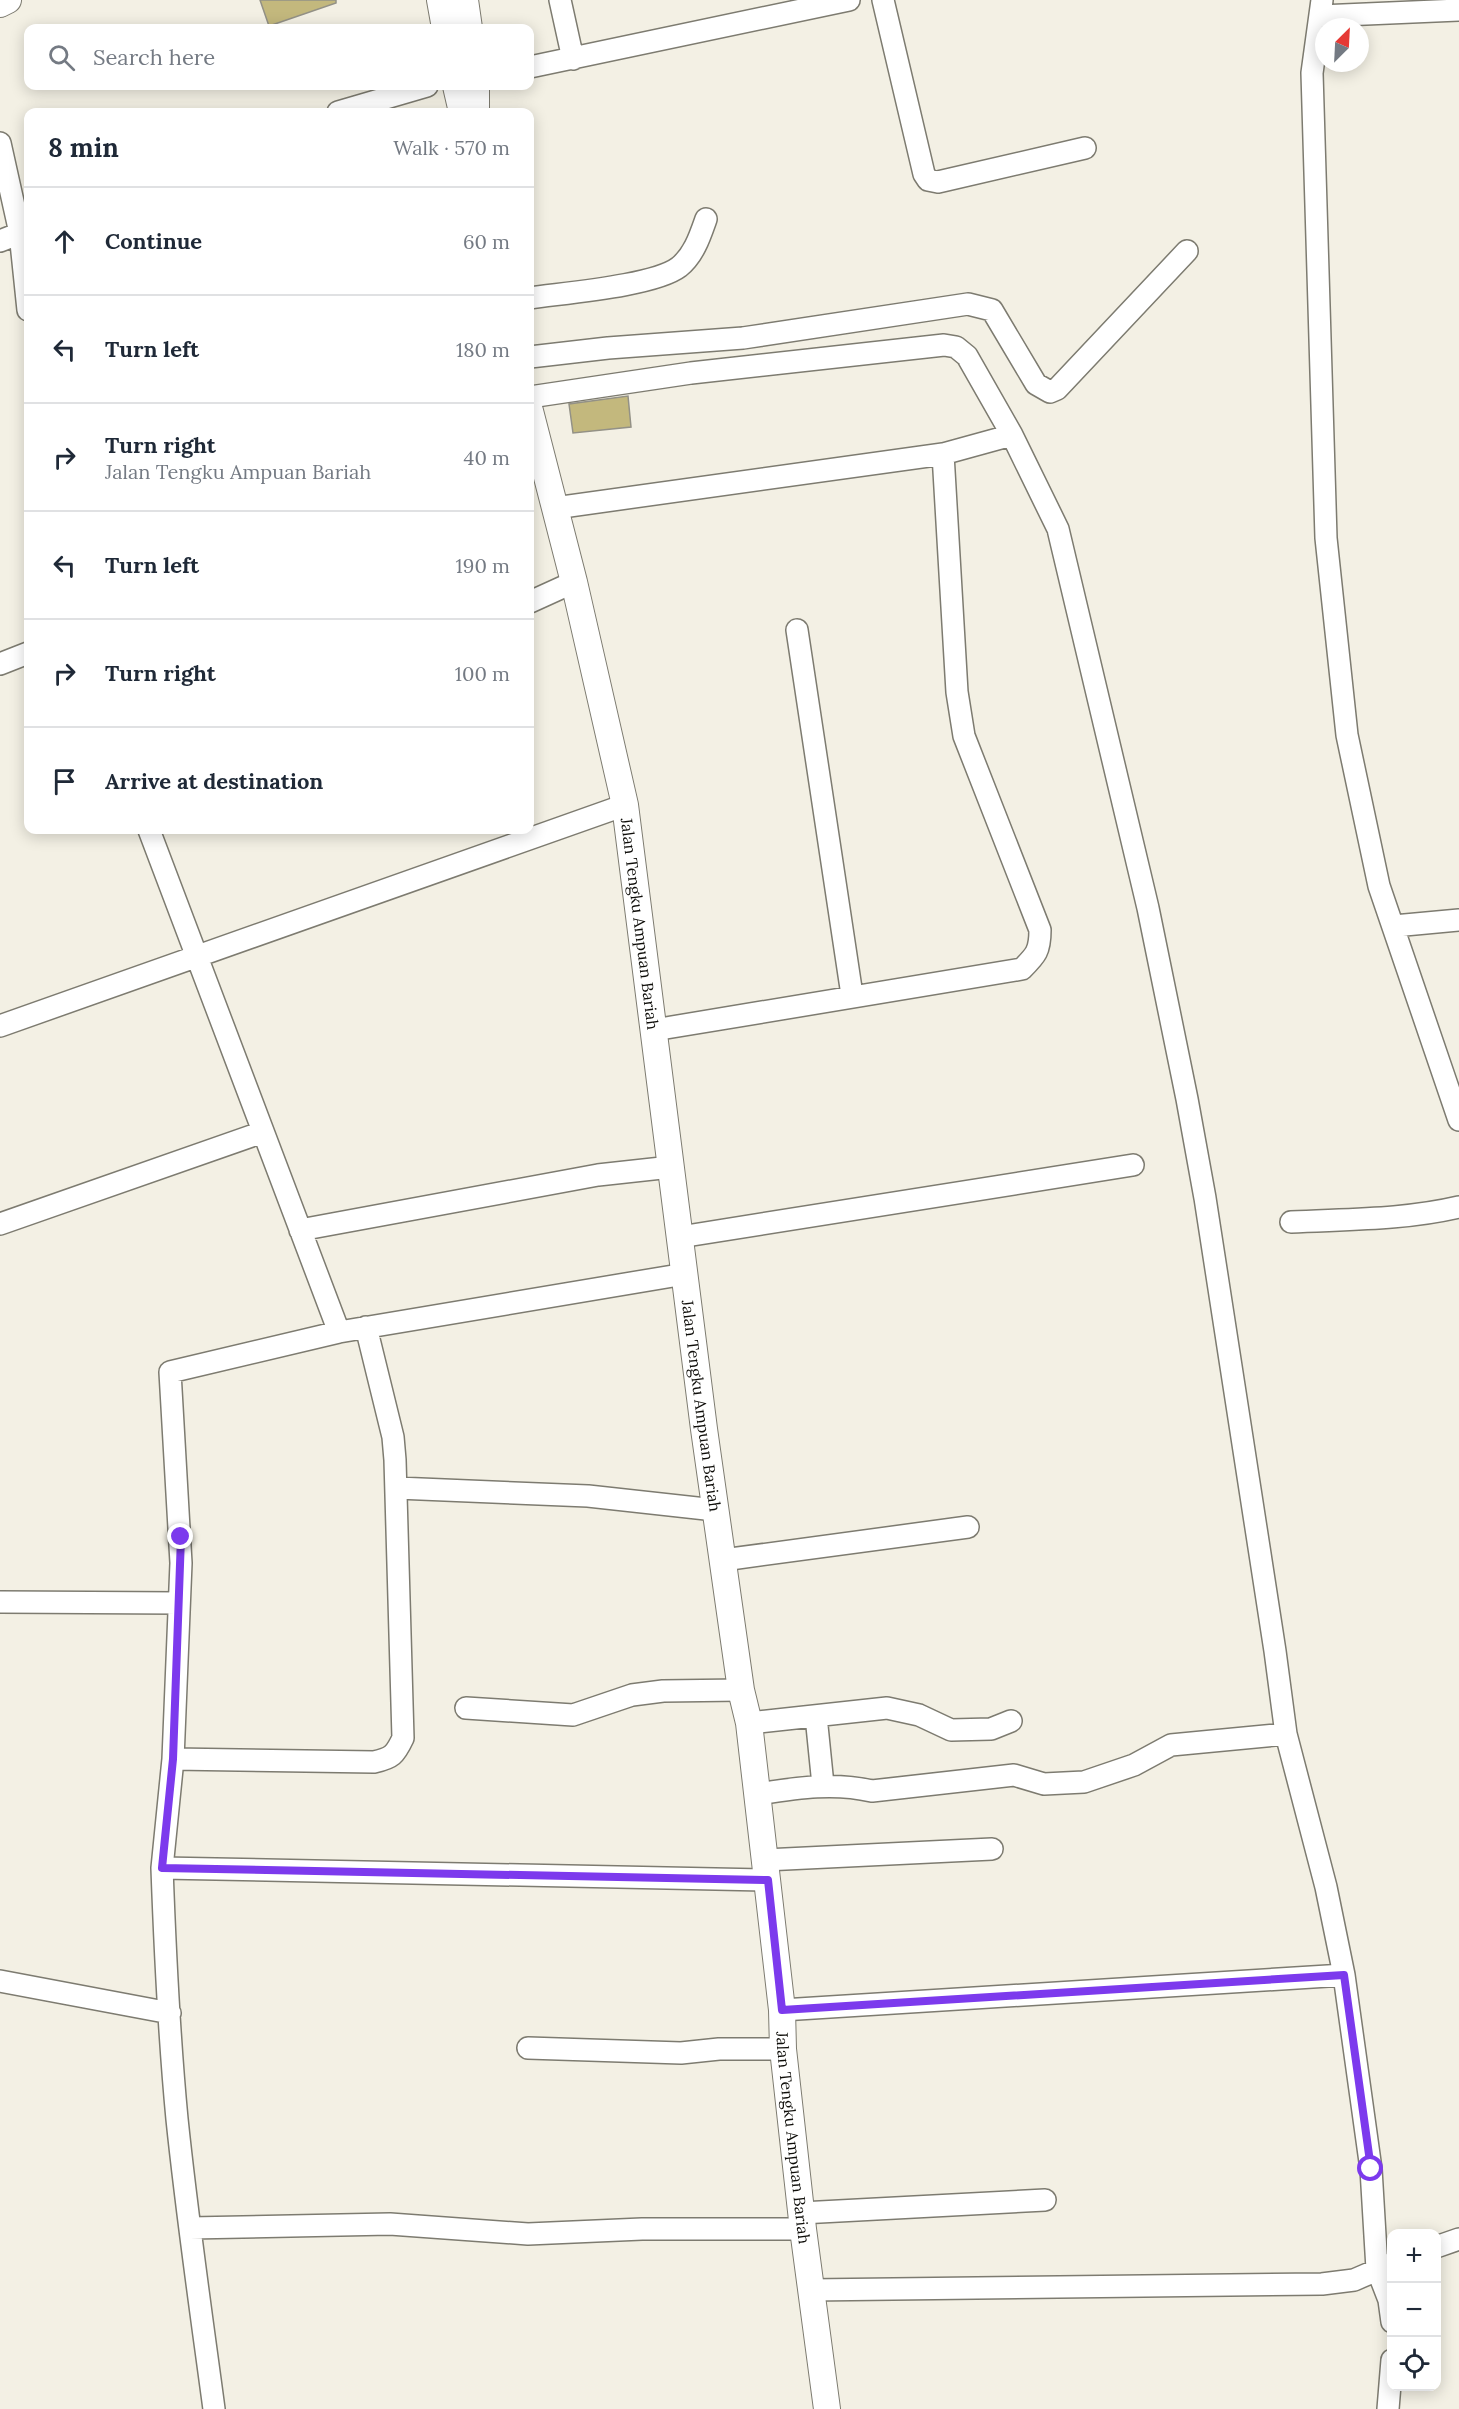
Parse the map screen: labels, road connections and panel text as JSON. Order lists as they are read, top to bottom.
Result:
{
  "streets": {
    "main road": ["Jalan Tengku Ampuan Bariah"]
  },
  "north": "top right",
  "page": {
    "search": "Search here",
    "heading": ["8 min", "Walk · 570 m"],
    "list": [
      ["Continue", "60 m"],
      ["Turn left", "180 m"],
      ["Turn right", "Jalan Tengku Ampuan Bariah", "40 m"],
      ["Turn left", "190 m"],
      ["Turn right", "100 m"],
      "Arrive at destination"
    ],
    "map_buttons": ["+", "−"]
  }
}
